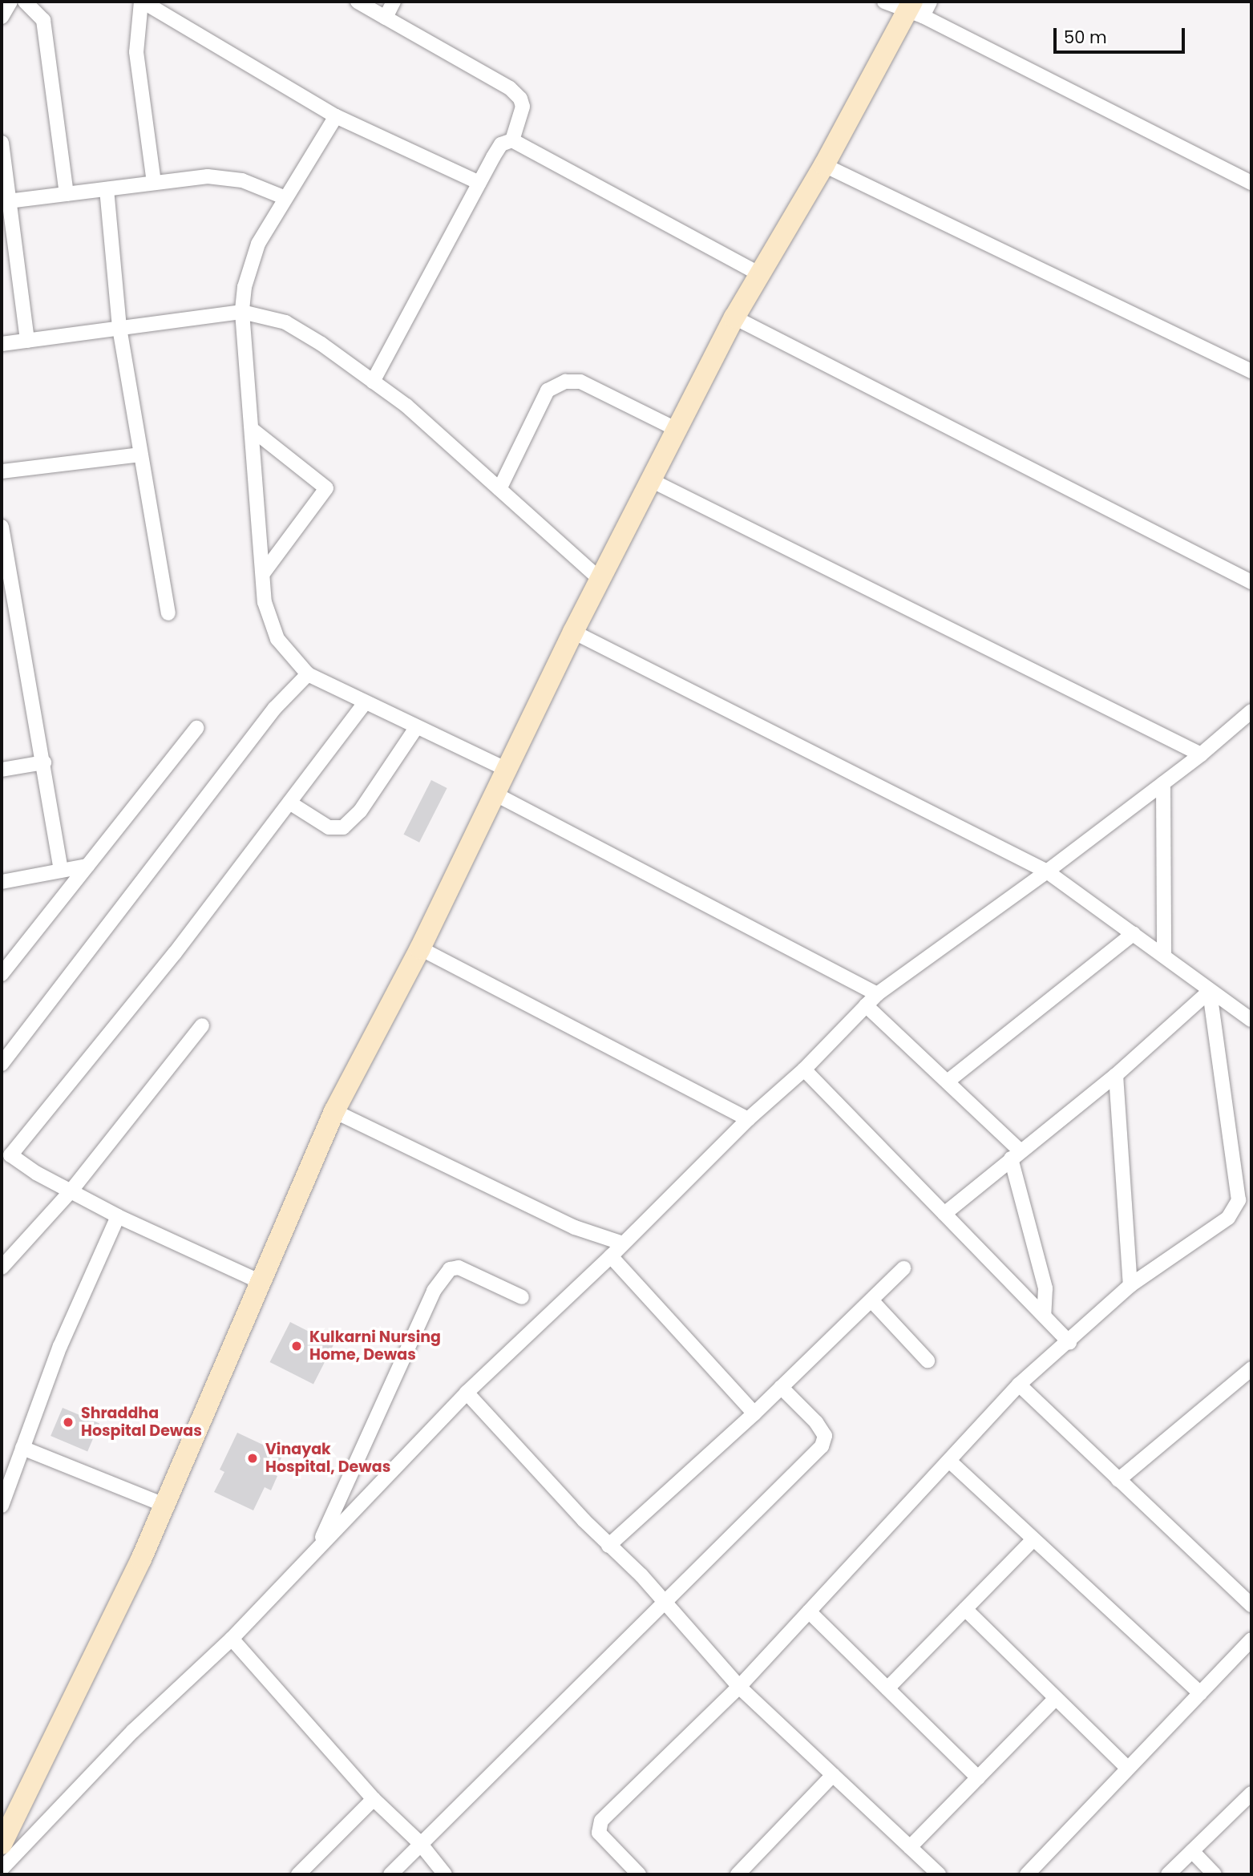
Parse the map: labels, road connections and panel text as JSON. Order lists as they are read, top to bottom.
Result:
{
  "places": ["Kulkarni Nursing Home, Dewas", "Shraddha Hospital Dewas", "Vinayak Hospital, Dewas"],
  "scale_bar": "50 m"
}
